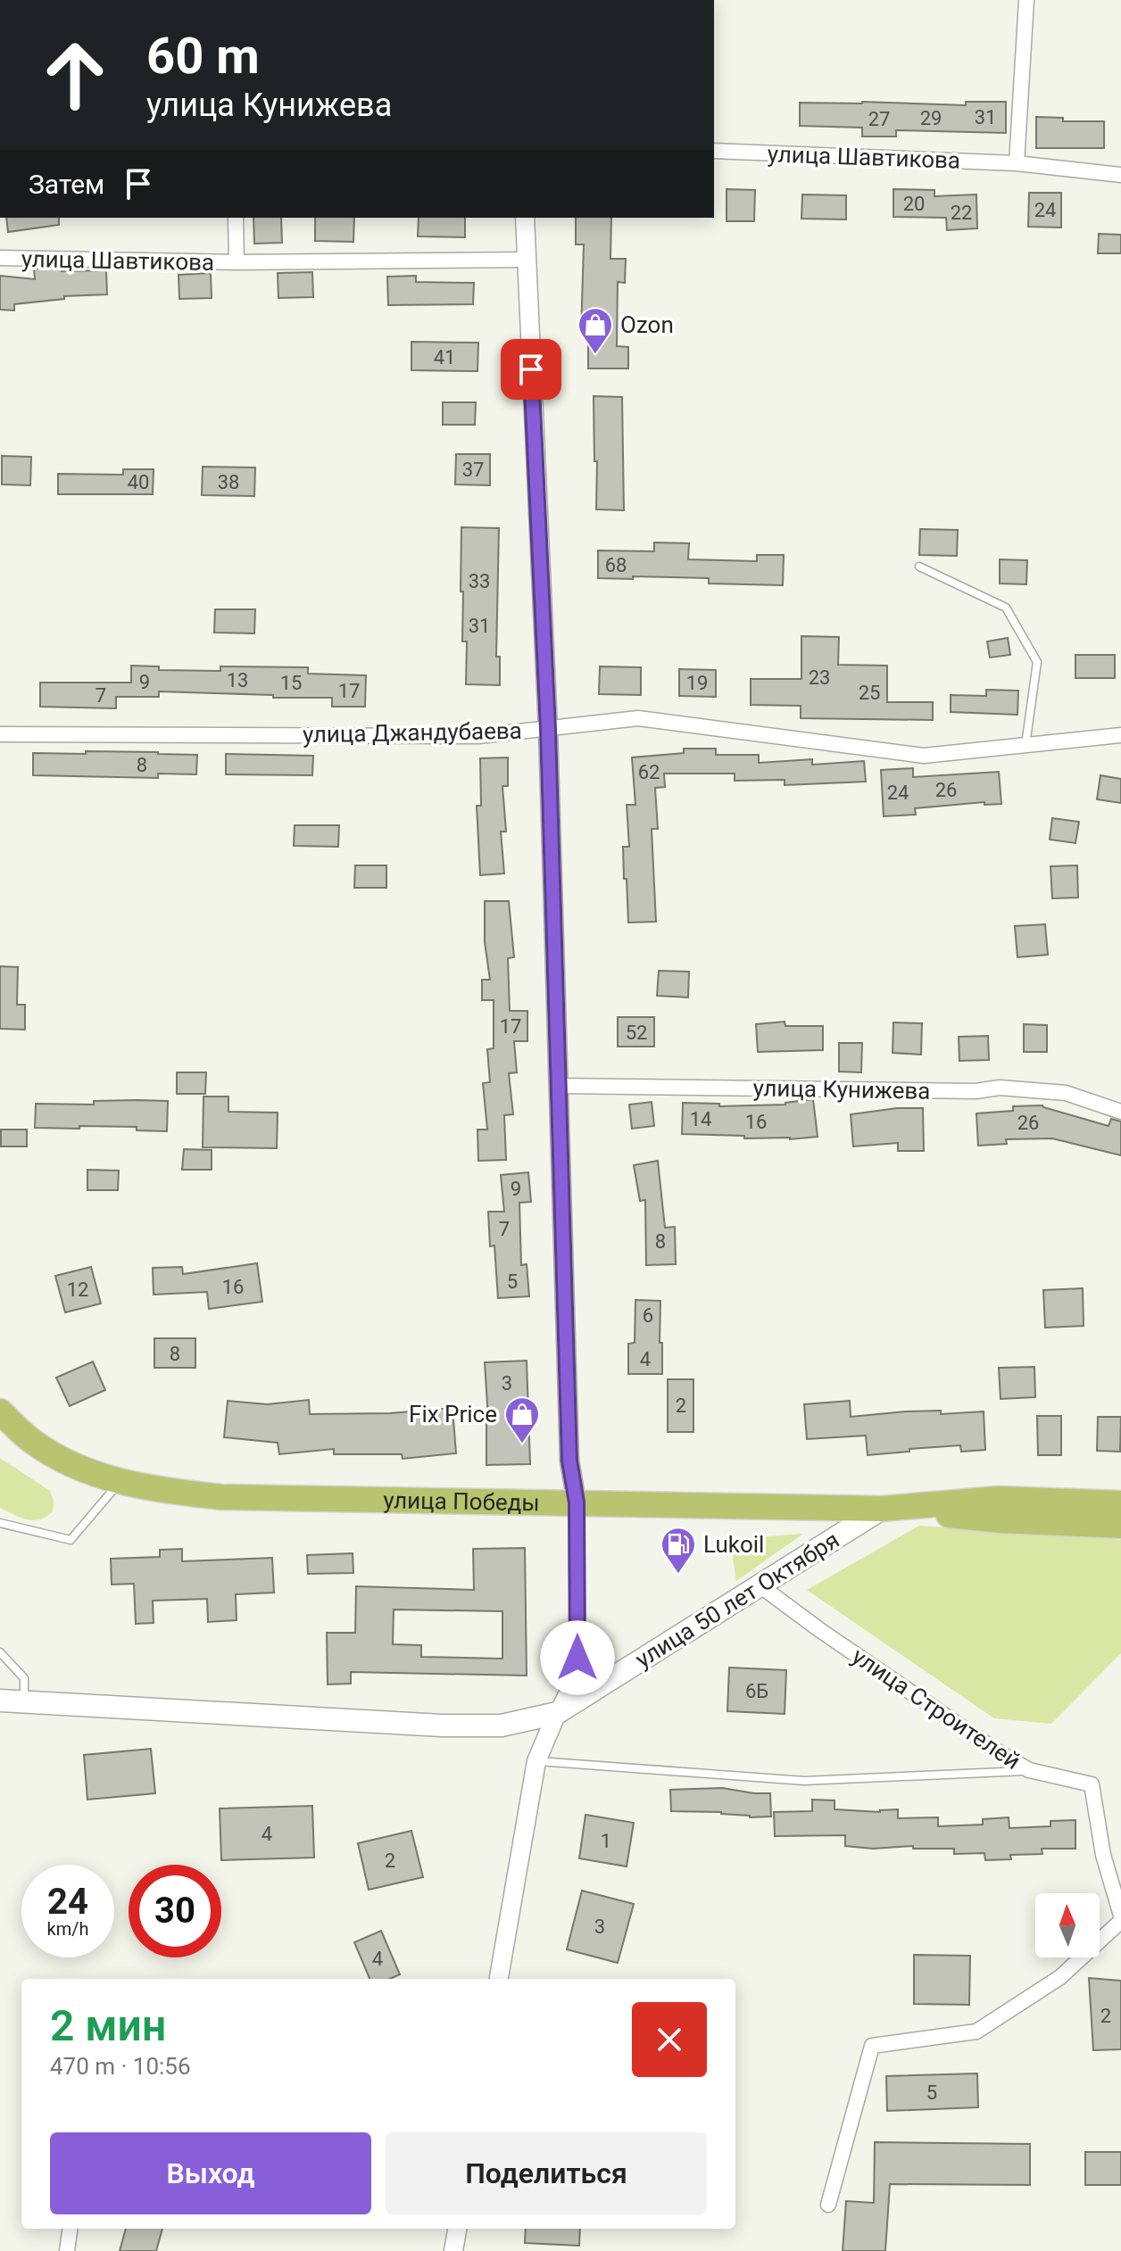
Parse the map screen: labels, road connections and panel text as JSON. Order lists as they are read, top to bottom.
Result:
{
  "streets": {
    "highway": ["улица Победы"],
    "main road": ["улица 50 лет Октября"],
    "street": [
      "улица Шавтикова",
      "улица Джандубаева",
      "улица Кунижева",
      "улица Строителей"
    ]
  },
  "crossings": [
    ["улица Победы", "улица 50 лет Октября"],
    ["улица 50 лет Октября", "улица Строителей"]
  ],
  "places": {
    "shop": ["Ozon", "Fix Price"],
    "fuel station": ["Lukoil"]
  },
  "house_numbers": [
    "31",
    "29",
    "27",
    "20",
    "24",
    "22",
    "41",
    "37",
    "40",
    "38",
    "68",
    "33",
    "31",
    "23",
    "13",
    "9",
    "15",
    "19",
    "17",
    "25",
    "7",
    "8",
    "62",
    "26",
    "24",
    "17",
    "52",
    "14",
    "16",
    "26",
    "9",
    "7",
    "8",
    "5",
    "16",
    "12",
    "6",
    "8",
    "4",
    "3",
    "2",
    "6Б",
    "4",
    "1",
    "2",
    "3",
    "4",
    "2",
    "5"
  ],
  "north": "top",
  "page": {
    "turn": ["60 m", "улица Кунижева"],
    "then": "Затем",
    "speed": "24 km/h",
    "limit": "30",
    "heading": ["2 мин", "470 m · 10:56"],
    "buttons": ["Выход", "Поделиться"]
  }
}
